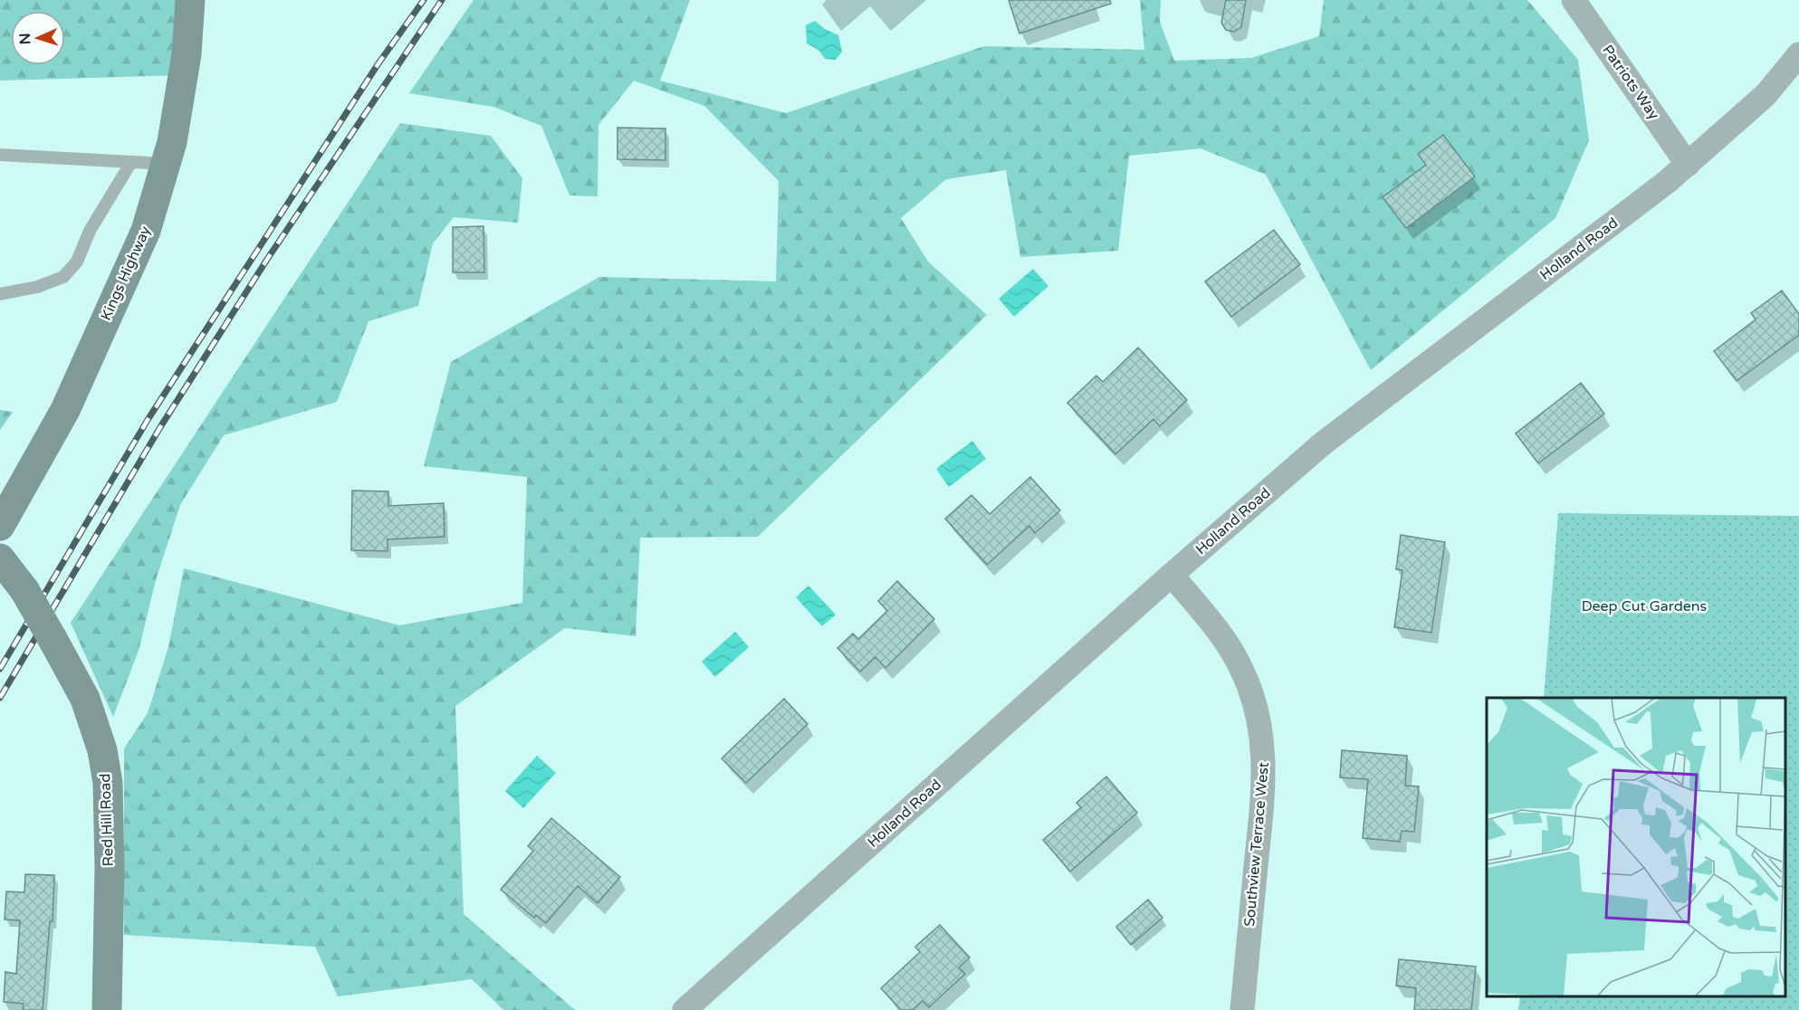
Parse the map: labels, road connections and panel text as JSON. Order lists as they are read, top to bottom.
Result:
{
  "streets": {
    "street": [
      "Patriots Way",
      "Holland Road",
      "Kings Highway",
      "Red Hill Road",
      "Southview Terrace West"
    ]
  },
  "crossings": [
    ["Patriots Way", "Holland Road"],
    ["Holland Road", "Southview Terrace West"]
  ],
  "parks": ["Deep Cut Gardens"],
  "north": "left"
}
